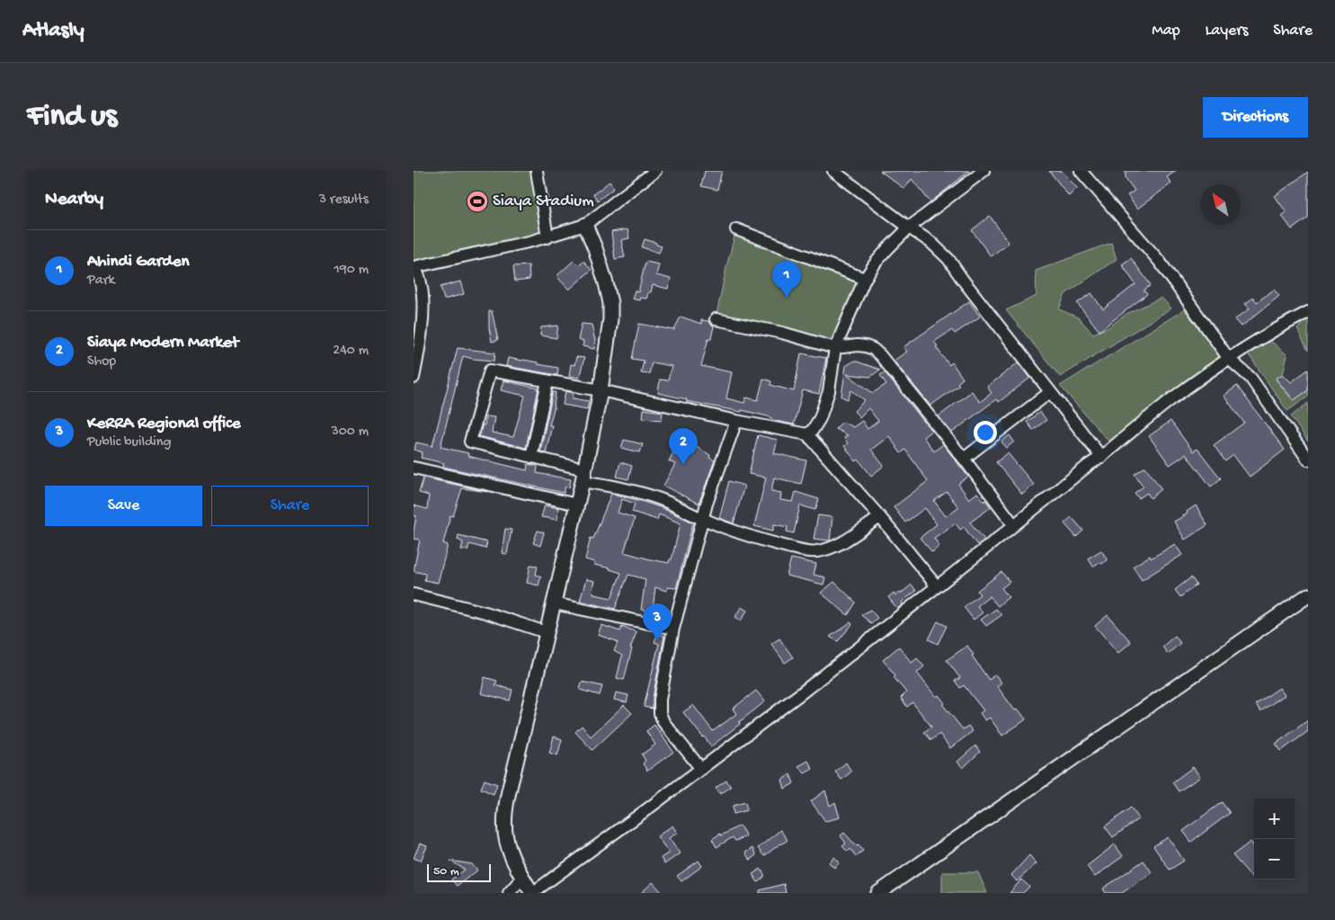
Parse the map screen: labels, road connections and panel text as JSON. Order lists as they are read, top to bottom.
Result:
{
  "places": {
    "sports": ["Siaya Stadium"]
  },
  "scale_bar": "50 m",
  "north": "top left",
  "page": {
    "header": "Atlasly",
    "nav": ["Map", "Layers", "Share"],
    "buttons": [
      "Directions",
      ["Save", "Share"]
    ],
    "title": "Find us",
    "heading": ["Nearby", "3 results"],
    "list": [
      {
        "mark": "1",
        "name": "Ahindi Garden",
        "note": "Park",
        "value": "190 m"
      },
      {
        "mark": "2",
        "name": "Siaya Modern Market",
        "note": "Shop",
        "value": "240 m"
      },
      {
        "mark": "3",
        "name": "KeRRA Regional office",
        "note": "Public building",
        "value": "300 m"
      }
    ],
    "pins": ["1", "2", "3"],
    "map_buttons": ["+", "−"],
    "scale": "50 m"
  }
}
